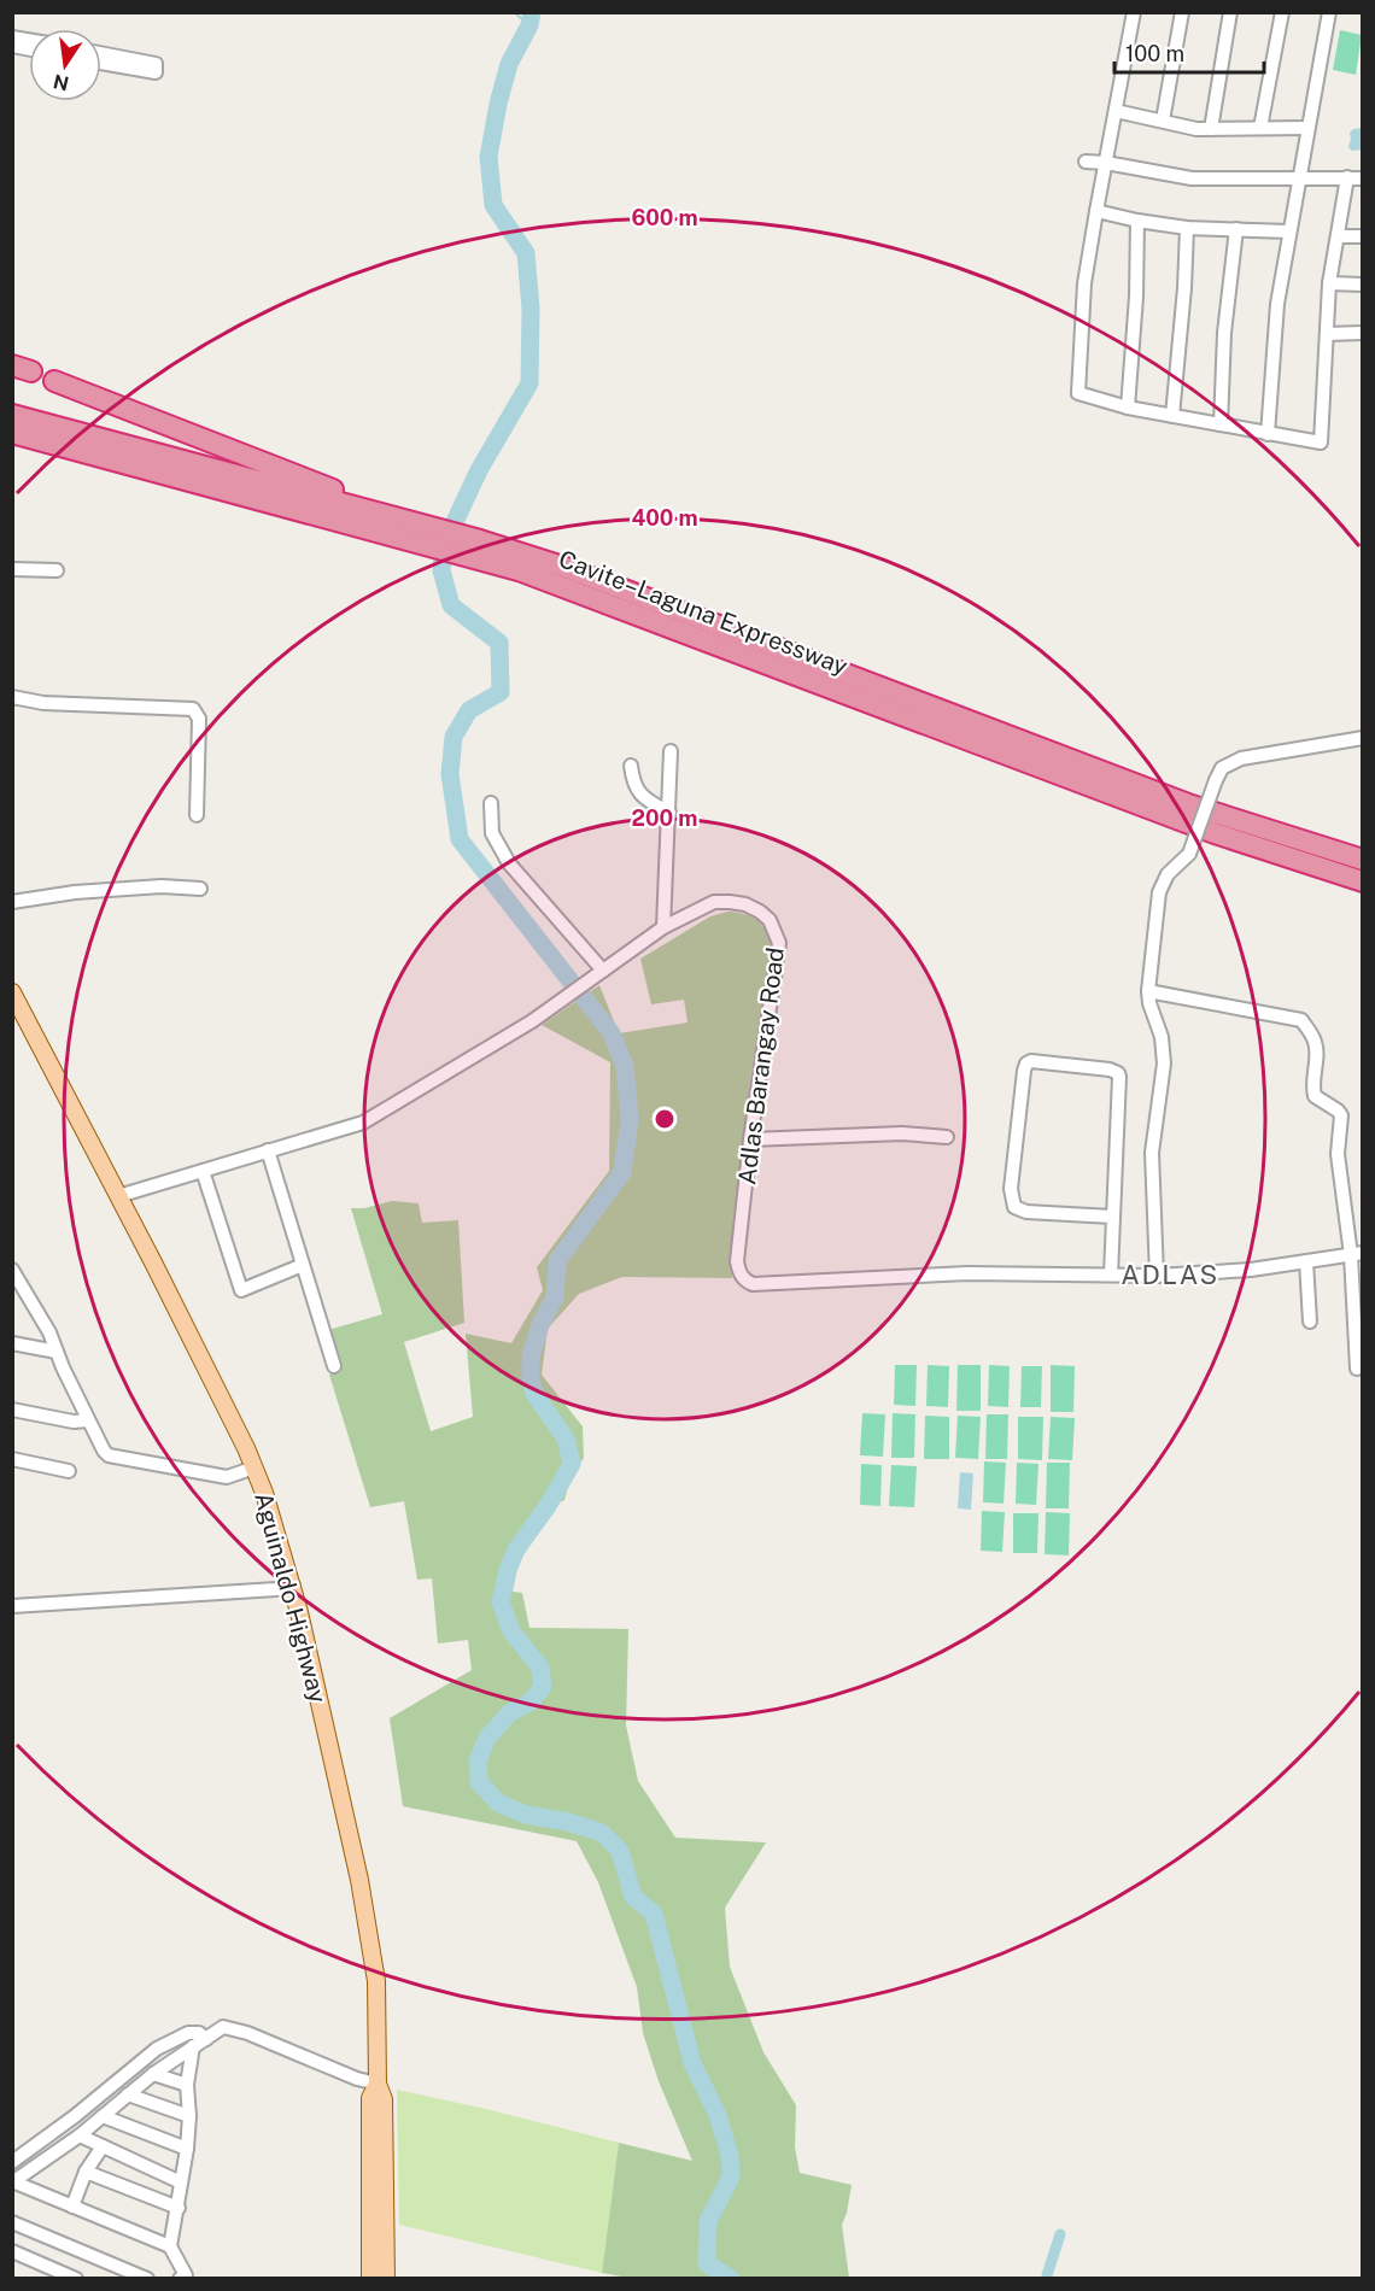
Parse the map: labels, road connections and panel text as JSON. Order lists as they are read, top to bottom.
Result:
{
  "streets": {
    "highway": ["Cavite–Laguna Expressway"],
    "main road": ["Aguinaldo Highway"],
    "street": ["Adlas Barangay Road"]
  },
  "crossings": [
    ["Adlas Barangay Road", "Aguinaldo Highway"]
  ],
  "districts": ["ADLAS"],
  "scale_bar": "100 m",
  "north": "bottom",
  "rings": ["600 m", "400 m", "200 m"]
}
